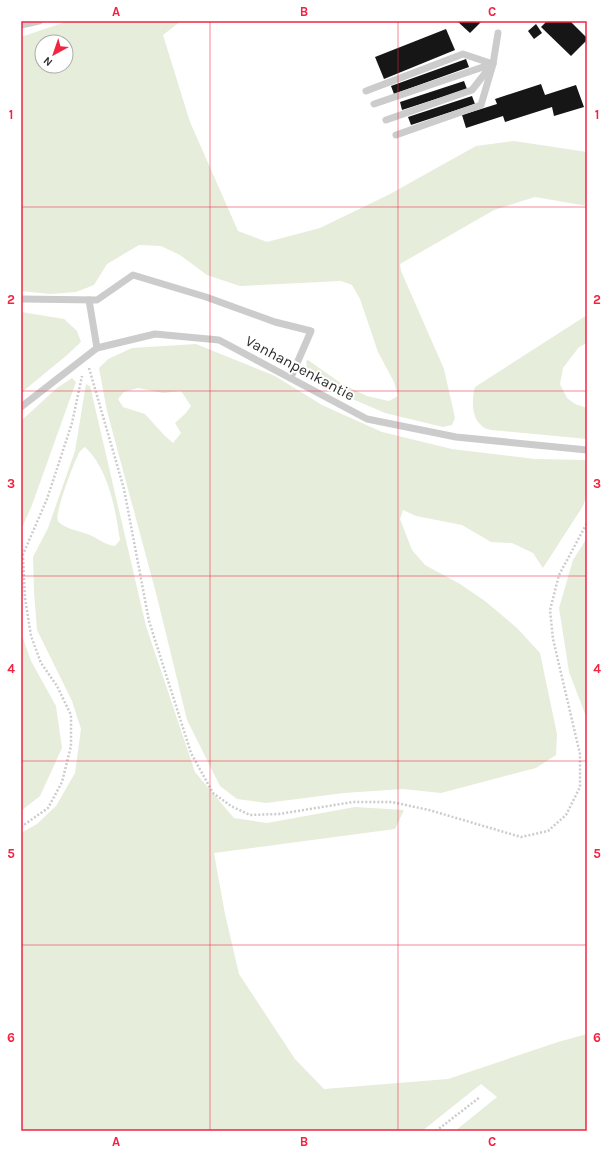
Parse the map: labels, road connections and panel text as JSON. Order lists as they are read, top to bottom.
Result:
{
  "streets": {
    "lane": ["Vanhanpenkantie"]
  },
  "north": "bottom left",
  "grid": {
    "columns": ["A", "B", "C"],
    "rows": [
      "1",
      "2",
      "3",
      "4",
      "5",
      "6"
    ]
  }
}
